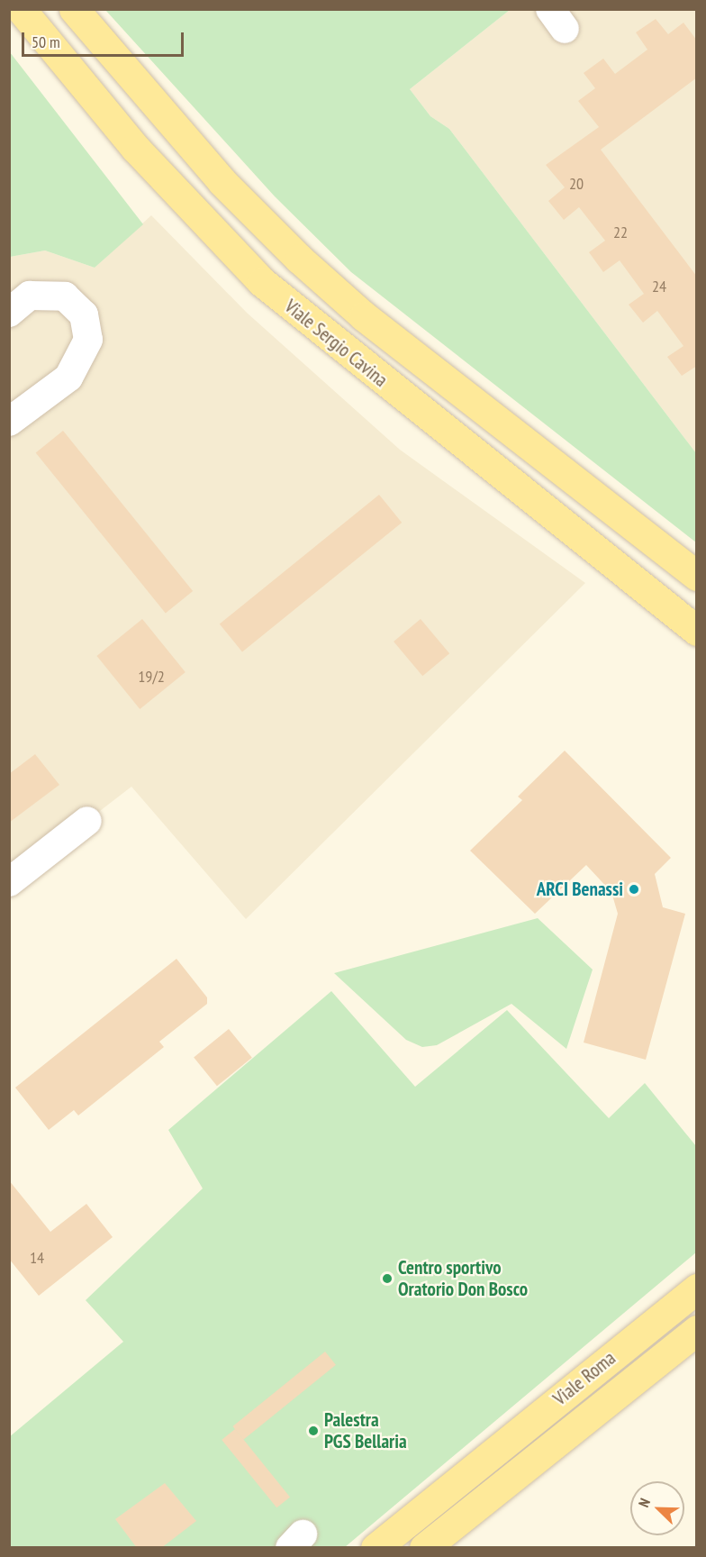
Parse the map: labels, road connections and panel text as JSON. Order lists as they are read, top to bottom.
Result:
{
  "streets": {
    "main road": ["Viale Sergio Cavina", "Viale Roma"]
  },
  "places": ["ARCI Benassi", "Centro sportivo Oratorio Don Bosco", "Palestra PGS Bellaria"],
  "house_numbers": [
    "20",
    "22",
    "24",
    "19/2",
    "14"
  ],
  "scale_bar": "50 m",
  "north": "top left"
}
